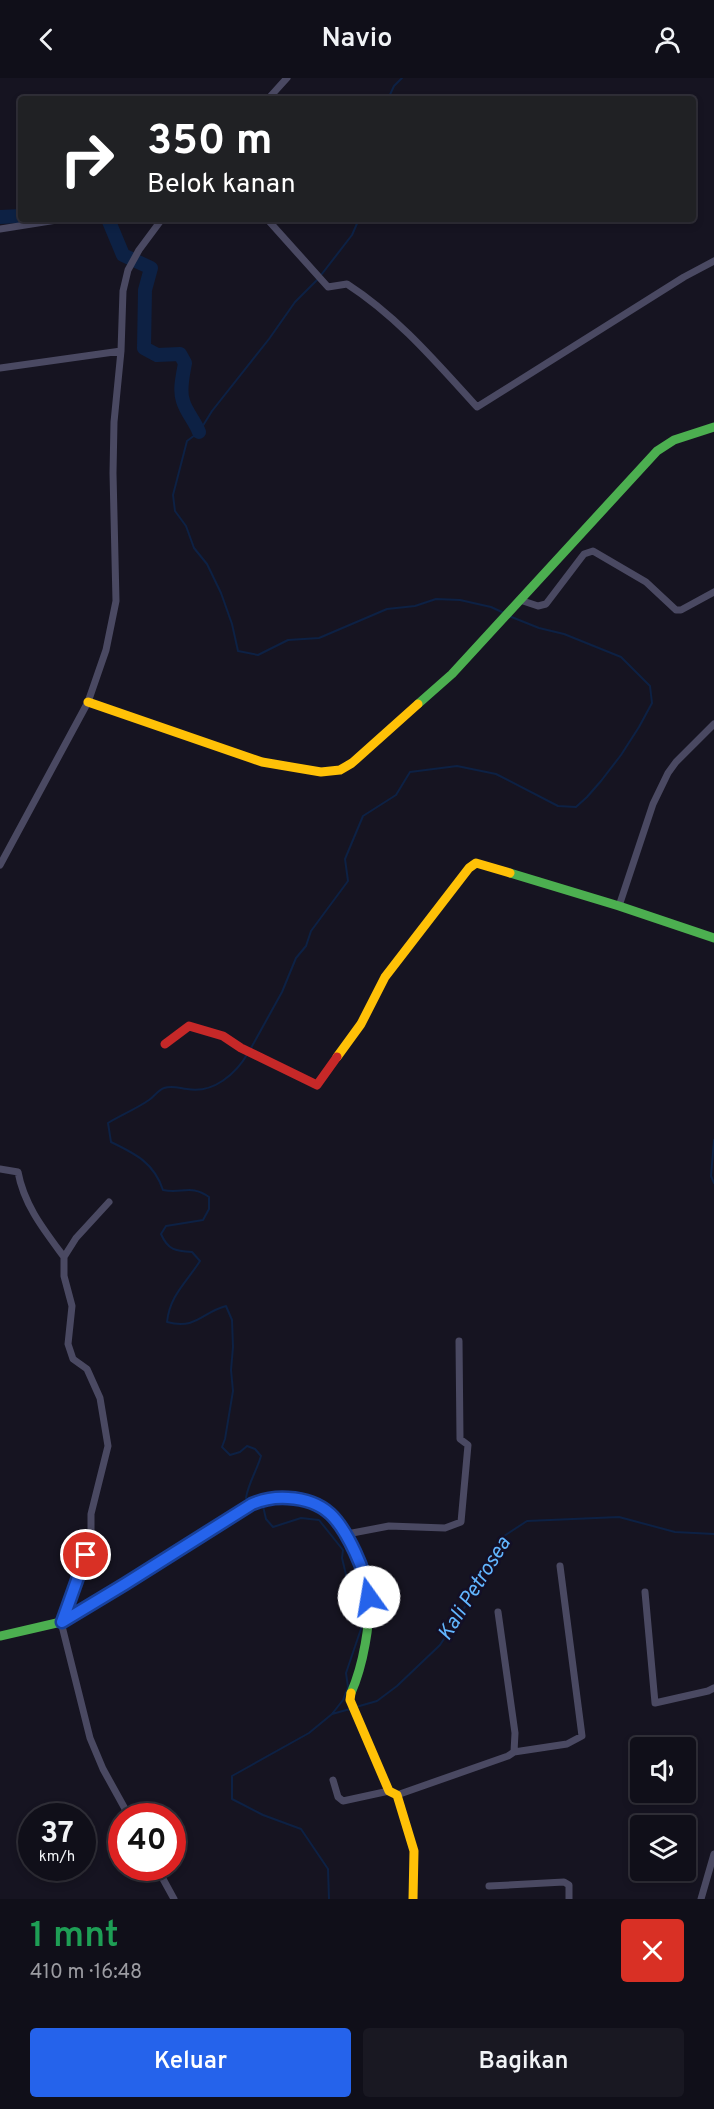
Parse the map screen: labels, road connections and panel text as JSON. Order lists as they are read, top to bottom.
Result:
{
  "water": ["Kali Petrosea"],
  "page": {
    "header": "Navio",
    "turn": ["350 m", "Belok kanan"],
    "speed": "37 km/h",
    "limit": "40",
    "heading": ["1 mnt", "410 m · 16:48"],
    "buttons": ["Keluar", "Bagikan"]
  }
}
